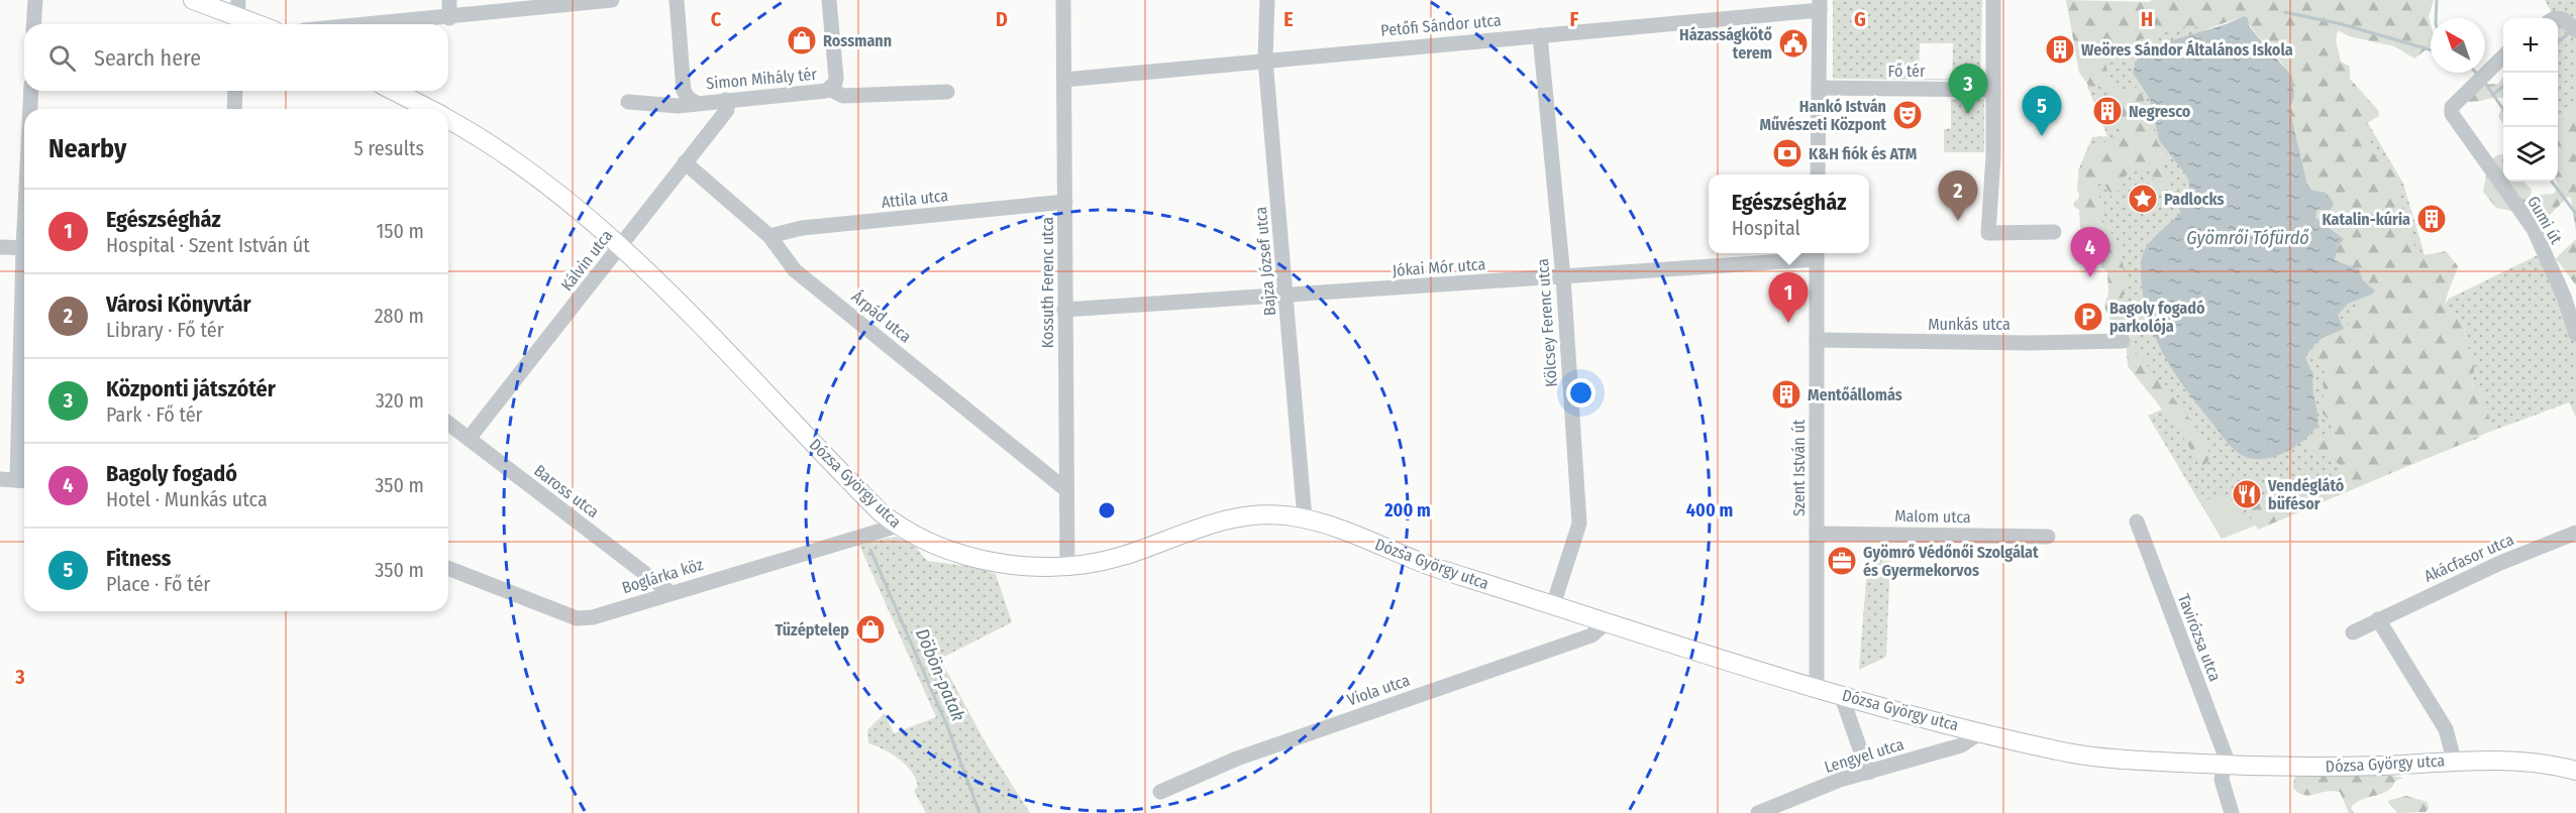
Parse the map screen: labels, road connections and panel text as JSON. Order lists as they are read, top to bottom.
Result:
{
  "streets": {
    "main road": ["Dózsa György utca"],
    "street": [
      "Petőfi Sándor utca",
      "Fő tér",
      "Simon Mihály tér",
      "Attila utca",
      "Gumi út",
      "Kálvin utca",
      "Bajza József utca",
      "Jókai Mór utca",
      "Kossuth Ferenc utca",
      "Árpád utca",
      "Kölcsey Ferenc utca",
      "Munkás utca",
      "Szent István út",
      "Baross utca",
      "Malom utca",
      "Akácfasor utca",
      "Boglárka köz",
      "Tavirózsa utca",
      "Viola utca",
      "Lengyel utca"
    ]
  },
  "crossings": [
    ["Petőfi Sándor utca", "Bajza József utca"],
    ["Petőfi Sándor utca", "Kossuth Ferenc utca"],
    ["Petőfi Sándor utca", "Kölcsey Ferenc utca"],
    ["Simon Mihály tér", "Kálvin utca"],
    ["Attila utca", "Kossuth Ferenc utca"],
    ["Attila utca", "Árpád utca"],
    ["Kálvin utca", "Árpád utca"],
    ["Kálvin utca", "Dózsa György utca"],
    ["Kálvin utca", "Baross utca"],
    ["Bajza József utca", "Jókai Mór utca"],
    ["Bajza József utca", "Dózsa György utca"],
    ["Jókai Mór utca", "Kossuth Ferenc utca"],
    ["Jókai Mór utca", "Kölcsey Ferenc utca"],
    ["Jókai Mór utca", "Szent István út"],
    ["Kossuth Ferenc utca", "Árpád utca"],
    ["Kossuth Ferenc utca", "Dózsa György utca"],
    ["Kölcsey Ferenc utca", "Dózsa György utca"],
    ["Munkás utca", "Szent István út"],
    ["Szent István út", "Dózsa György utca"],
    ["Szent István út", "Malom utca"],
    ["Dózsa György utca", "Boglárka köz"],
    ["Dózsa György utca", "Tavirózsa utca"],
    ["Dózsa György utca", "Viola utca"],
    ["Dózsa György utca", "Lengyel utca"],
    ["Baross utca", "Boglárka köz"]
  ],
  "water": ["Gyömrői Tófürdő", "Döbön-patak"],
  "places": {
    "shop": ["Rossmann", "Tüzéptelep"],
    "public building": ["Házasságkötő terem"],
    "building": [
      "Weöres Sándor Általános Iskola",
      "Negresco",
      "Katalin-kúria",
      "Mentőállomás"
    ],
    "theatre": ["Hankó István Művészeti Központ"],
    "bank": ["K&H fiók és ATM"],
    "place": ["Padlocks"],
    "parking": ["Bagoly fogadó parkolója"],
    "restaurant": ["Vendéglátó büfésor"],
    "office": ["Gyömrő Védőnői Szolgálat és Gyermekorvos"]
  },
  "north": "top left",
  "page": {
    "map_buttons": ["+", "−"],
    "search": "Search here",
    "pins": [
      "3",
      "5",
      "2",
      "4",
      "1"
    ],
    "heading": ["Nearby", "5 results"],
    "popup": ["Egészségház", "Hospital"],
    "list": [
      {
        "mark": "1",
        "name": "Egészségház",
        "note": "Hospital · Szent István út",
        "value": "150 m"
      },
      {
        "mark": "2",
        "name": "Városi Könyvtár",
        "note": "Library · Fő tér",
        "value": "280 m"
      },
      {
        "mark": "3",
        "name": "Központi játszótér",
        "note": "Park · Fő tér",
        "value": "320 m"
      },
      {
        "mark": "4",
        "name": "Bagoly fogadó",
        "note": "Hotel · Munkás utca",
        "value": "350 m"
      },
      {
        "mark": "5",
        "name": "Fitness",
        "note": "Place · Fő tér",
        "value": "350 m"
      }
    ]
  },
  "grid": {
    "columns": [
      "C",
      "D",
      "E",
      "F",
      "G",
      "H"
    ],
    "rows": ["3"]
  },
  "rings": ["200 m", "400 m"]
}
